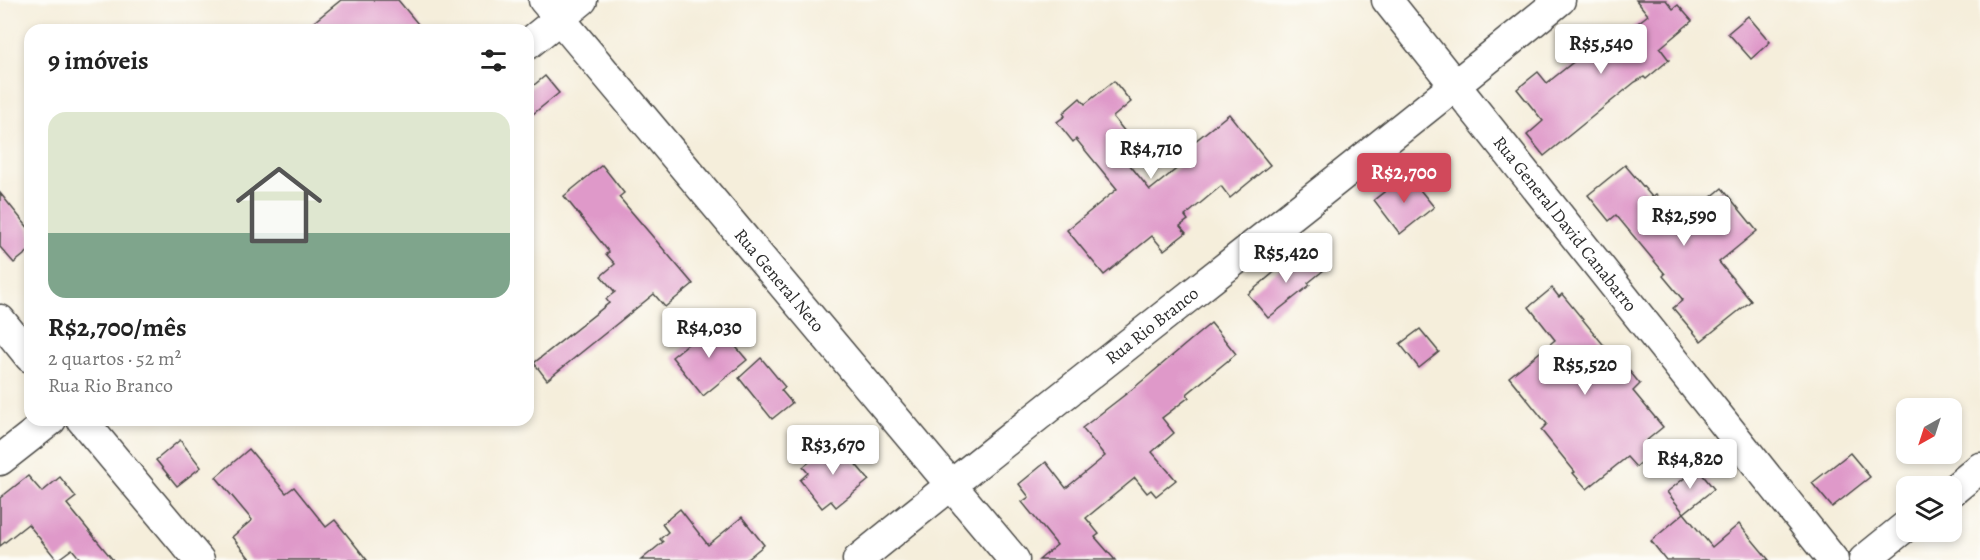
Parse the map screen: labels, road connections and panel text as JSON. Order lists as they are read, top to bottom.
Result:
{
  "streets": {
    "street": ["Rua General David Canabarro", "Rua General Neto", "Rua Rio Branco"]
  },
  "crossings": [
    ["Rua General David Canabarro", "Rua Rio Branco"],
    ["Rua General Neto", "Rua Rio Branco"]
  ],
  "north": "bottom left",
  "page": {
    "price": [
      "R$5,540",
      "R$4,710",
      "R$2,700",
      "R$2,590",
      "R$5,420",
      "R$4,030",
      "R$5,520",
      "R$3,670",
      "R$4,820"
    ],
    "heading": "9 imóveis",
    "list": [
      {
        "name": "R$2,700/mês",
        "note": "2 quartos · 52 m² · Rua Rio Branco"
      }
    ]
  }
}
